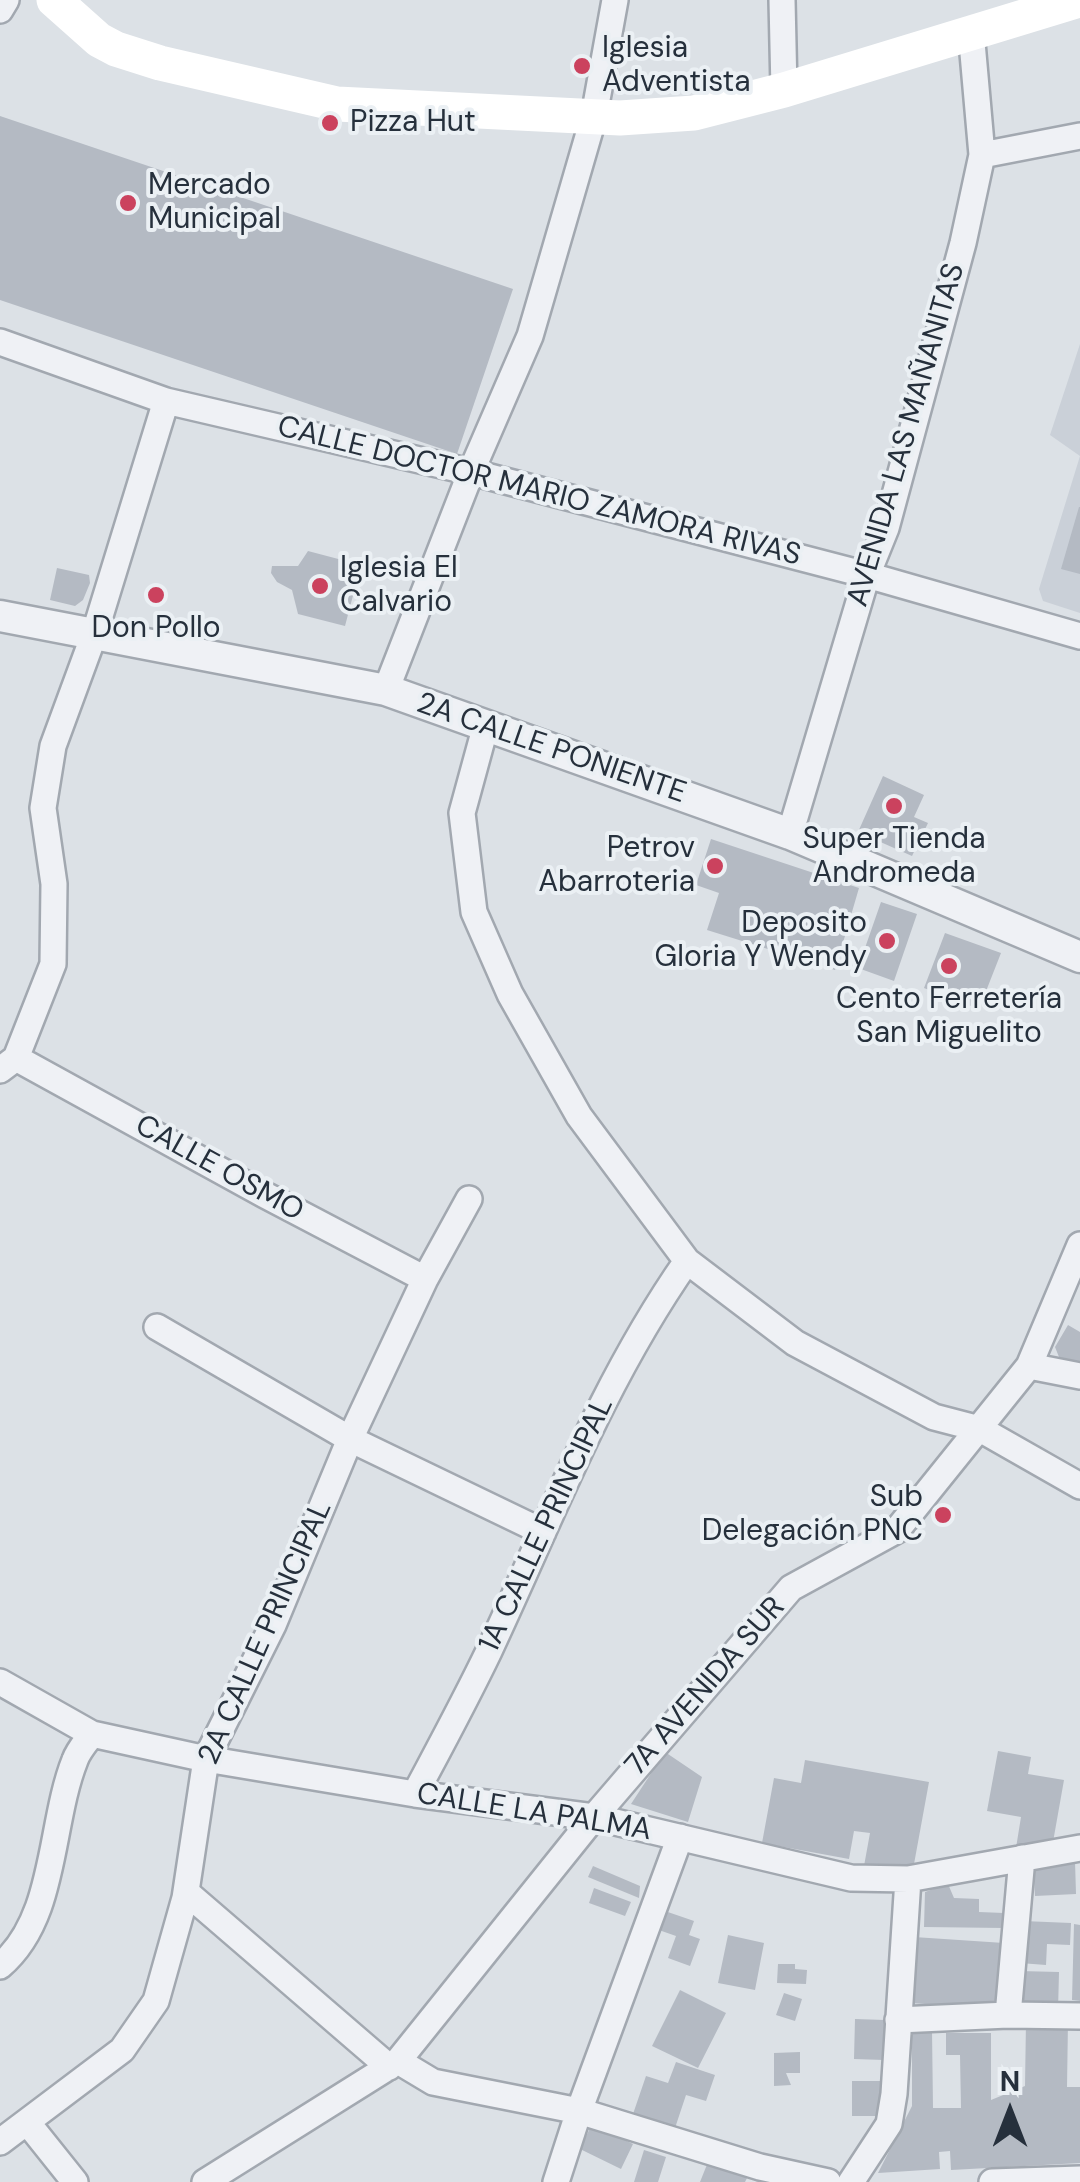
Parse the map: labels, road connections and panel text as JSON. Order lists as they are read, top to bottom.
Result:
{
  "streets": {
    "street": [
      "AVENIDA LAS MAÑANITAS",
      "CALLE DOCTOR MARIO ZAMORA RIVAS",
      "2A CALLE PONIENTE",
      "CALLE OSMO",
      "1A CALLE PRINCIPAL",
      "2A CALLE PRINCIPAL",
      "7A AVENIDA SUR",
      "CALLE LA PALMA"
    ]
  },
  "crossings": [
    ["AVENIDA LAS MAÑANITAS", "CALLE DOCTOR MARIO ZAMORA RIVAS"],
    ["AVENIDA LAS MAÑANITAS", "2A CALLE PONIENTE"],
    ["CALLE OSMO", "2A CALLE PRINCIPAL"],
    ["1A CALLE PRINCIPAL", "CALLE LA PALMA"],
    ["2A CALLE PRINCIPAL", "CALLE LA PALMA"],
    ["7A AVENIDA SUR", "CALLE LA PALMA"]
  ],
  "places": [
    "Iglesia Adventista",
    "Pizza Hut",
    "Mercado Municipal",
    "Iglesia El Calvario",
    "Don Pollo",
    "Super Tienda Andromeda",
    "Petrov Abarroteria",
    "Deposito Gloria Y Wendy",
    "Cento Ferretería San Miguelito",
    "Sub Delegación PNC"
  ],
  "north": "top"
}
